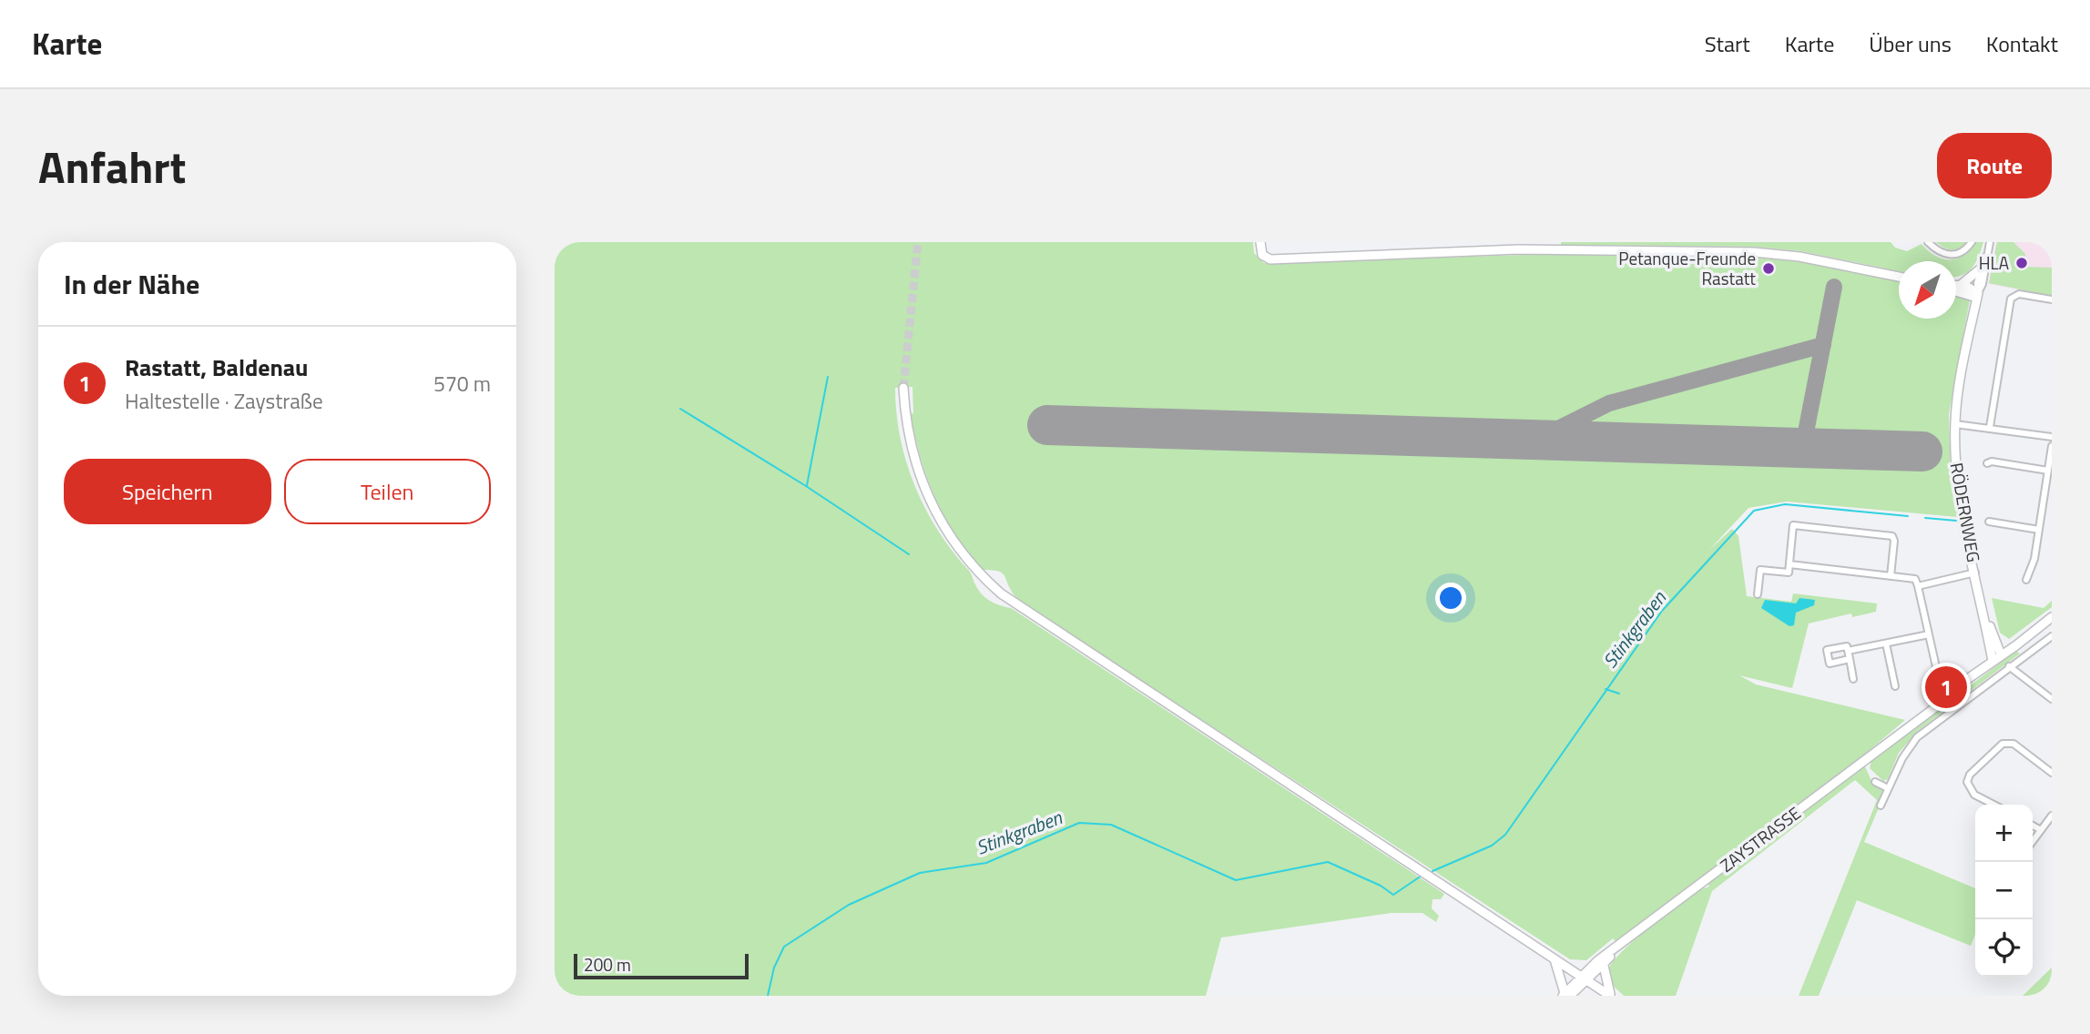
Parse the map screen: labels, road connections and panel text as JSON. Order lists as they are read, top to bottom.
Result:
{
  "streets": {
    "street": ["RÖDERNWEG", "ZAYSTRASSE"]
  },
  "crossings": [
    ["RÖDERNWEG", "ZAYSTRASSE"]
  ],
  "water": ["Stinkgraben"],
  "places": ["HLA", "Petanque-Freunde Rastatt"],
  "scale_bar": "200 m",
  "north": "bottom left",
  "page": {
    "header": "Karte",
    "nav": [
      "Start",
      "Karte",
      "Über uns",
      "Kontakt"
    ],
    "title": "Anfahrt",
    "buttons": [
      "Route",
      ["Speichern", "Teilen"]
    ],
    "heading": "In der Nähe",
    "list": [
      {
        "mark": "1",
        "name": "Rastatt, Baldenau",
        "note": "Haltestelle · Zaystraße",
        "value": "570 m"
      }
    ],
    "pins": "1",
    "map_buttons": ["+", "−"],
    "scale": "200 m"
  }
}
